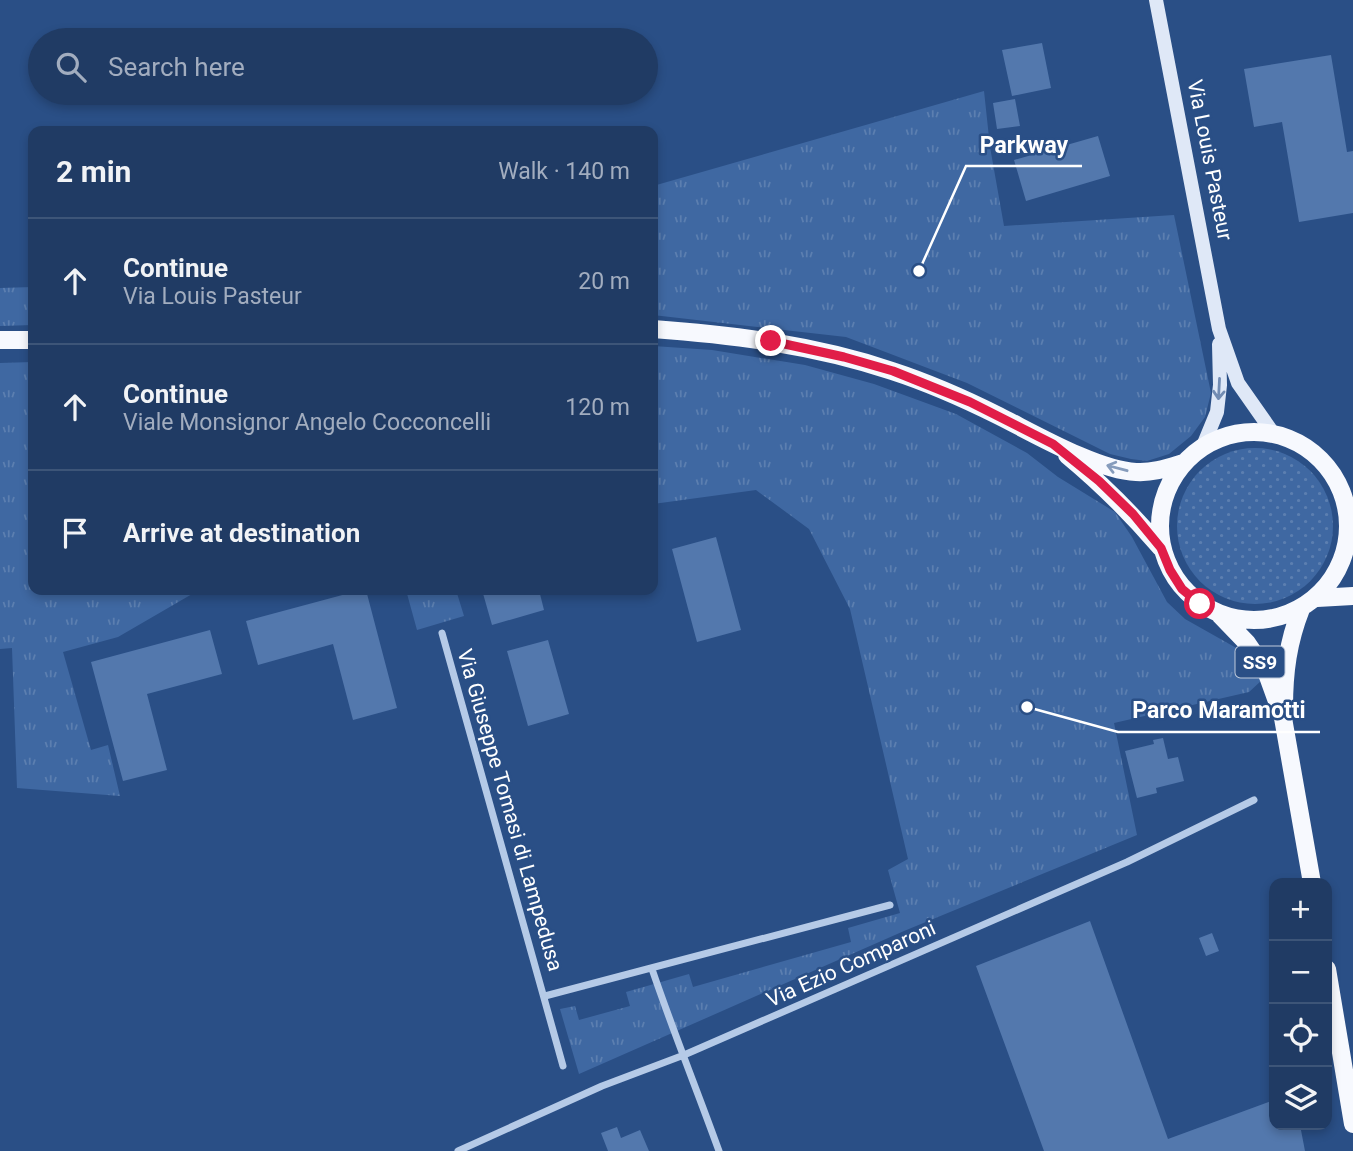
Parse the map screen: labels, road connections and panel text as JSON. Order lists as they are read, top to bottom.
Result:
{
  "streets": {
    "main road": ["Via Louis Pasteur", "SS9"],
    "street": ["Via Giuseppe Tomasi di Lampedusa", "Via Ezio Comparoni"]
  },
  "places": ["Parkway", "Parco Maramotti"],
  "page": {
    "search": "Search here",
    "heading": ["2 min", "Walk · 140 m"],
    "list": [
      ["Continue", "Via Louis Pasteur", "20 m"],
      ["Continue", "Viale Monsignor Angelo Cocconcelli", "120 m"],
      "Arrive at destination"
    ],
    "map_buttons": ["+", "−"]
  }
}
